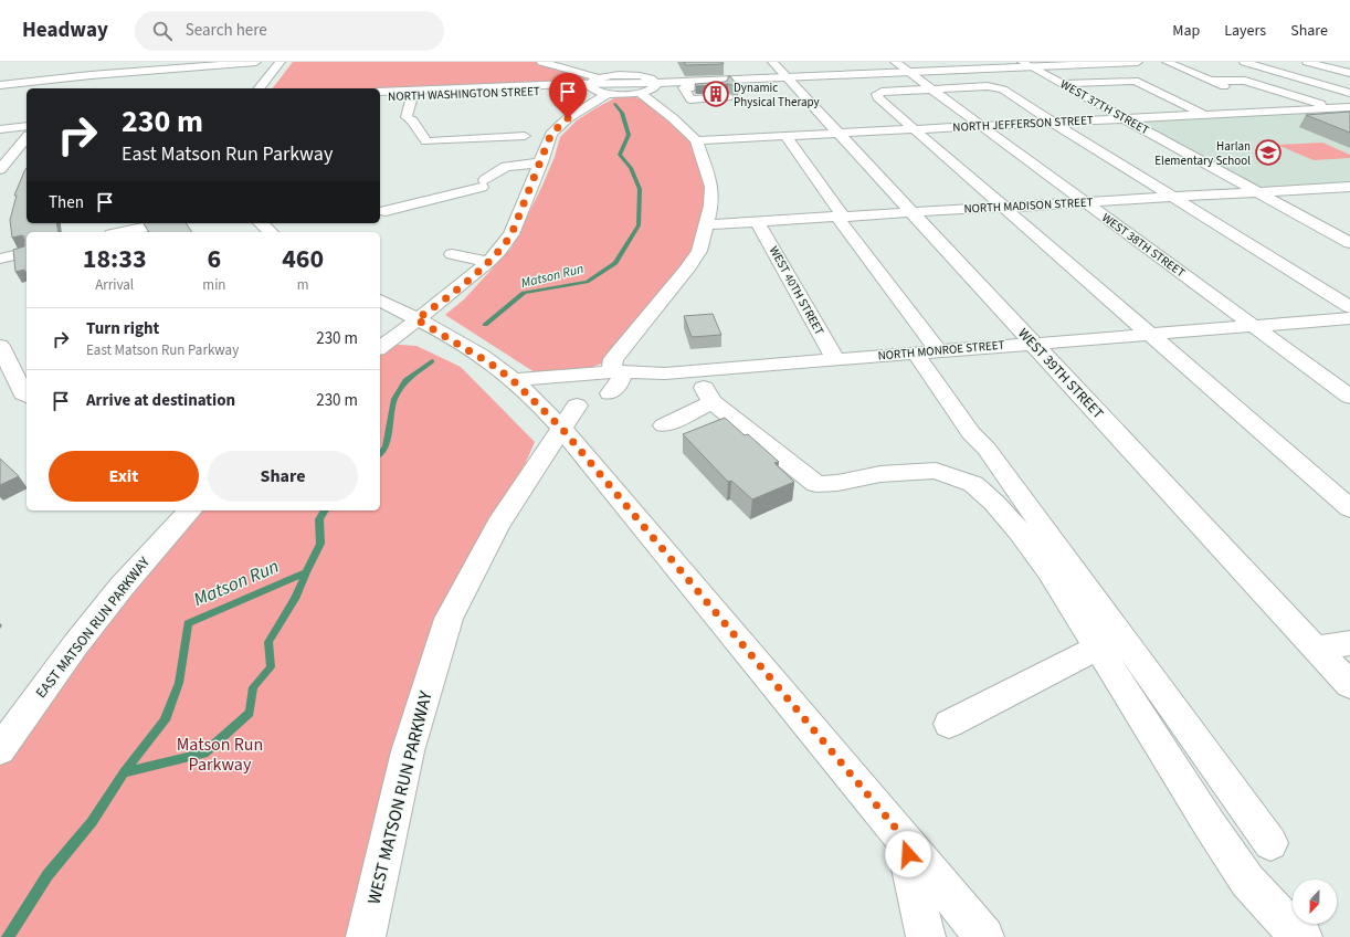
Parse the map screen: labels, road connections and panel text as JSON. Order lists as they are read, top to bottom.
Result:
{
  "streets": {
    "street": [
      "NORTH WASHINGTON STREET",
      "WEST 37TH STREET",
      "NORTH JEFFERSON STREET",
      "NORTH MADISON STREET",
      "WEST 38TH STREET",
      "WEST 40TH STREET",
      "NORTH MONROE STREET",
      "WEST 39TH STREET",
      "EAST MATSON RUN PARKWAY",
      "WEST MATSON RUN PARKWAY"
    ]
  },
  "crossings": [
    ["NORTH WASHINGTON STREET", "WEST 37TH STREET"],
    ["NORTH WASHINGTON STREET", "WEST 38TH STREET"],
    ["NORTH WASHINGTON STREET", "WEST 39TH STREET"],
    ["WEST 37TH STREET", "NORTH JEFFERSON STREET"],
    ["WEST 37TH STREET", "NORTH MADISON STREET"],
    ["NORTH JEFFERSON STREET", "WEST 38TH STREET"],
    ["NORTH JEFFERSON STREET", "WEST 39TH STREET"],
    ["NORTH MADISON STREET", "WEST 38TH STREET"],
    ["NORTH MADISON STREET", "WEST 40TH STREET"],
    ["NORTH MADISON STREET", "WEST 39TH STREET"],
    ["WEST 38TH STREET", "NORTH MONROE STREET"],
    ["WEST 40TH STREET", "NORTH MONROE STREET"],
    ["NORTH MONROE STREET", "WEST 39TH STREET"]
  ],
  "water": ["Matson Run"],
  "parks": ["Matson Run Parkway"],
  "places": {
    "building": ["Dynamic Physical Therapy"],
    "school or university": ["Harlan Elementary School"]
  },
  "north": "bottom",
  "page": {
    "header": "Headway",
    "search": "Search here",
    "nav": ["Map", "Layers", "Share"],
    "turn": ["230 m", "East Matson Run Parkway"],
    "then": "Then",
    "eta": [
      "18:33",
      "Arrival",
      "6",
      "min",
      "460",
      "m"
    ],
    "list": [
      {
        "name": "Turn right",
        "note": "East Matson Run Parkway",
        "value": "230 m"
      },
      {
        "name": "Arrive at destination",
        "value": "230 m"
      }
    ],
    "buttons": ["Exit", "Share"]
  }
}
